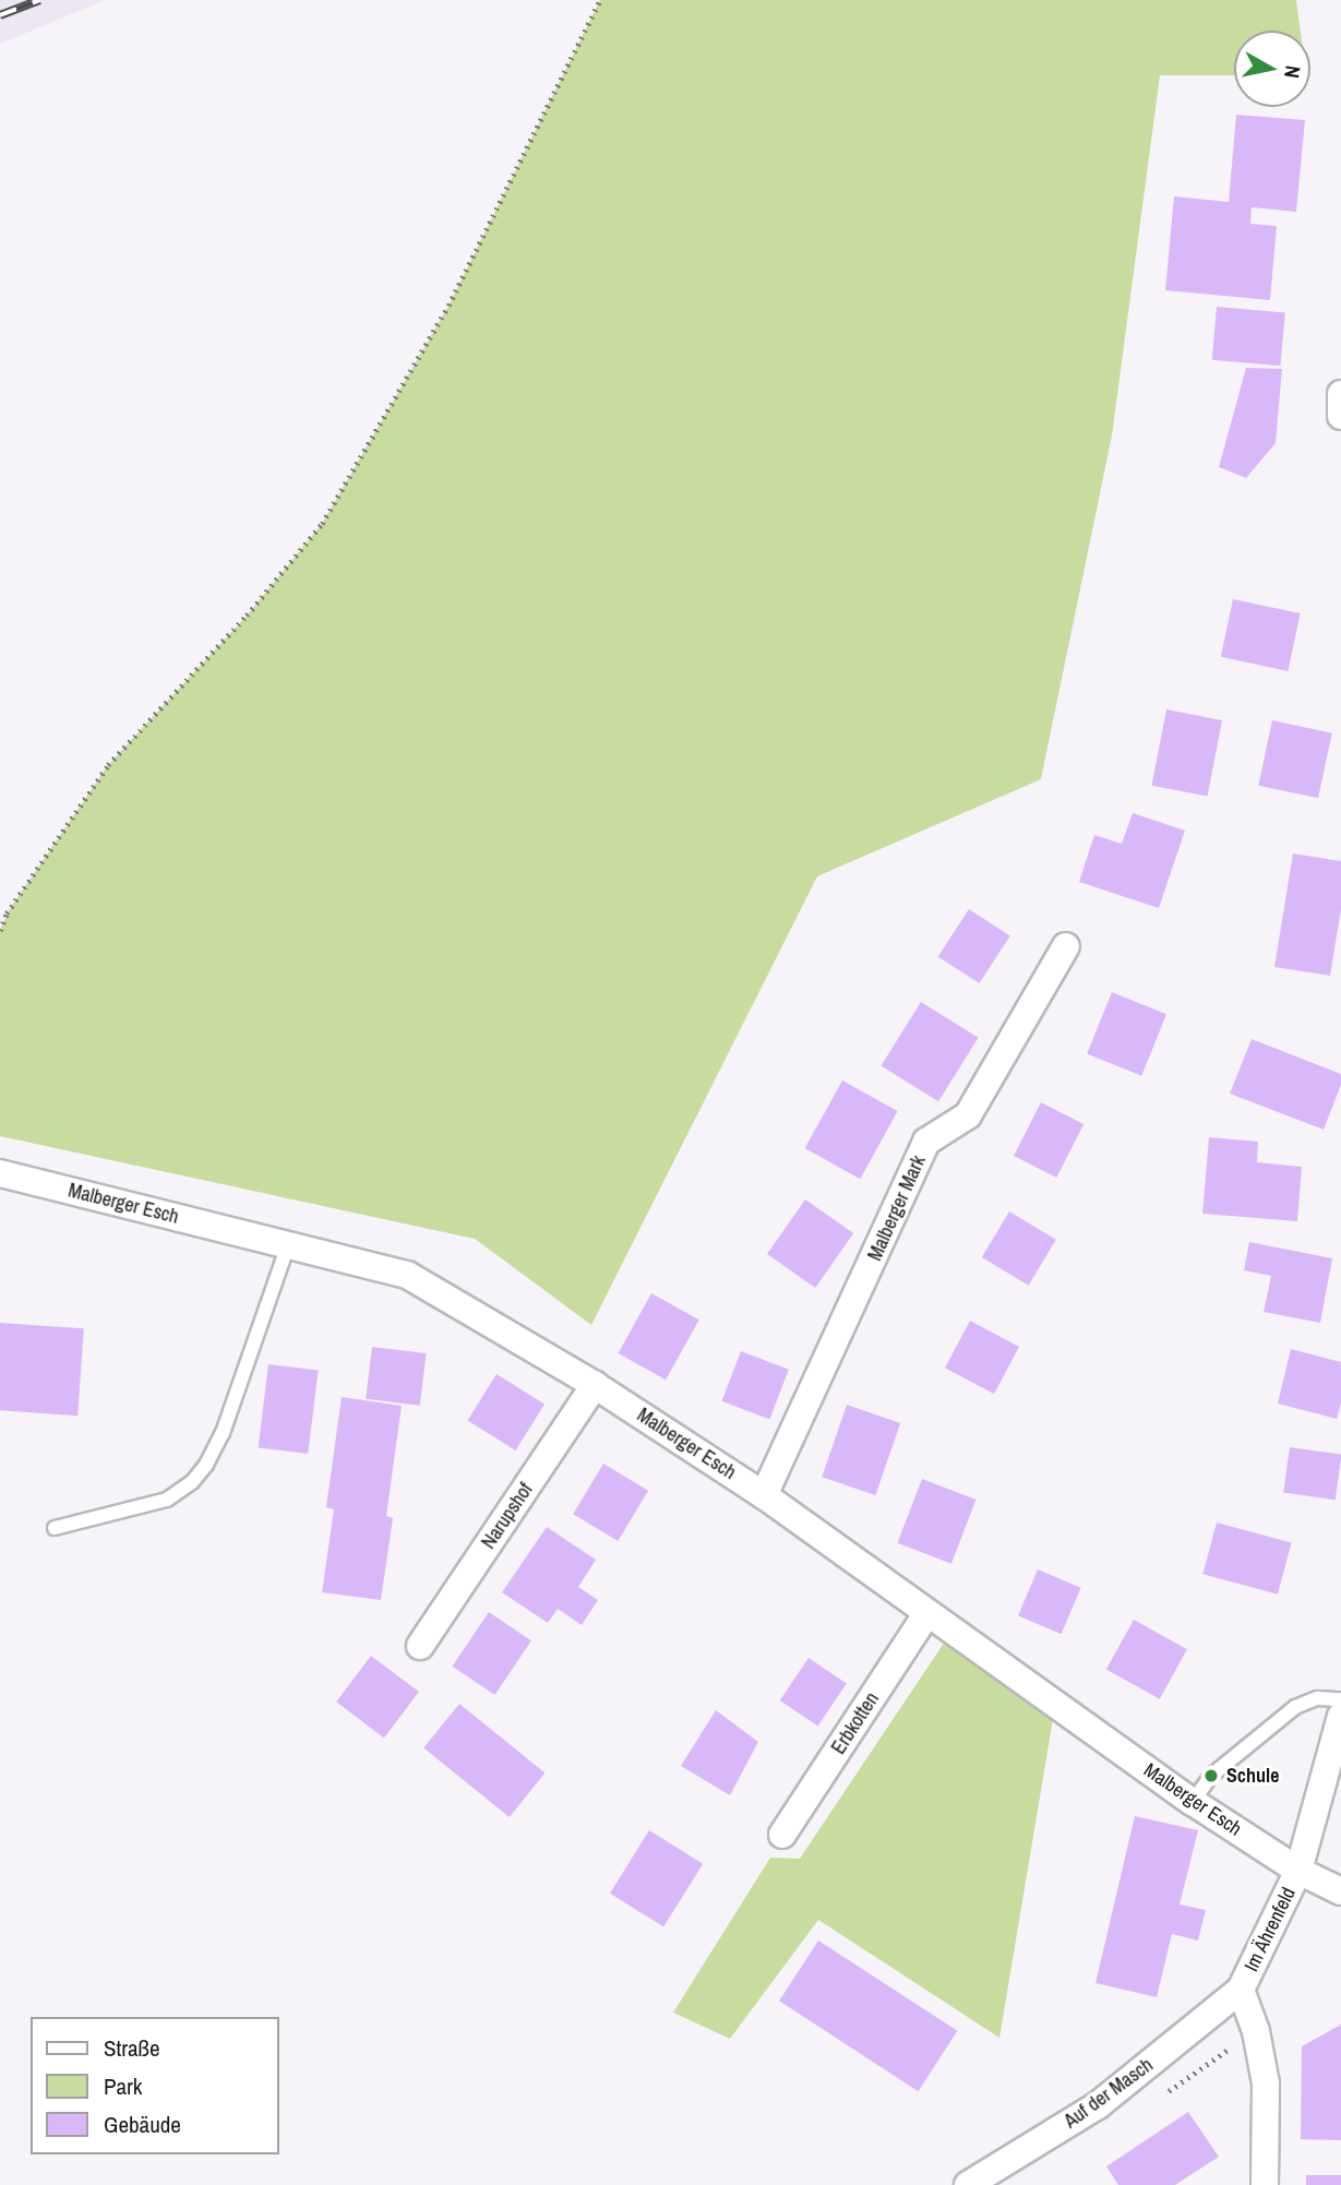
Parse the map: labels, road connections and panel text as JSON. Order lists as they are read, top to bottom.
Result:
{
  "streets": {
    "street": [
      "Malberger Esch",
      "Malberger Mark",
      "Narupshof",
      "Erbkotten",
      "Im Ährenfeld",
      "Auf der Masch"
    ]
  },
  "crossings": [
    ["Malberger Esch", "Malberger Mark"],
    ["Malberger Esch", "Narupshof"],
    ["Malberger Esch", "Erbkotten"],
    ["Malberger Esch", "Im Ährenfeld"],
    ["Im Ährenfeld", "Auf der Masch"]
  ],
  "places": ["Schule"],
  "legend": ["Straße", "Park", "Gebäude"],
  "north": "right"
}
